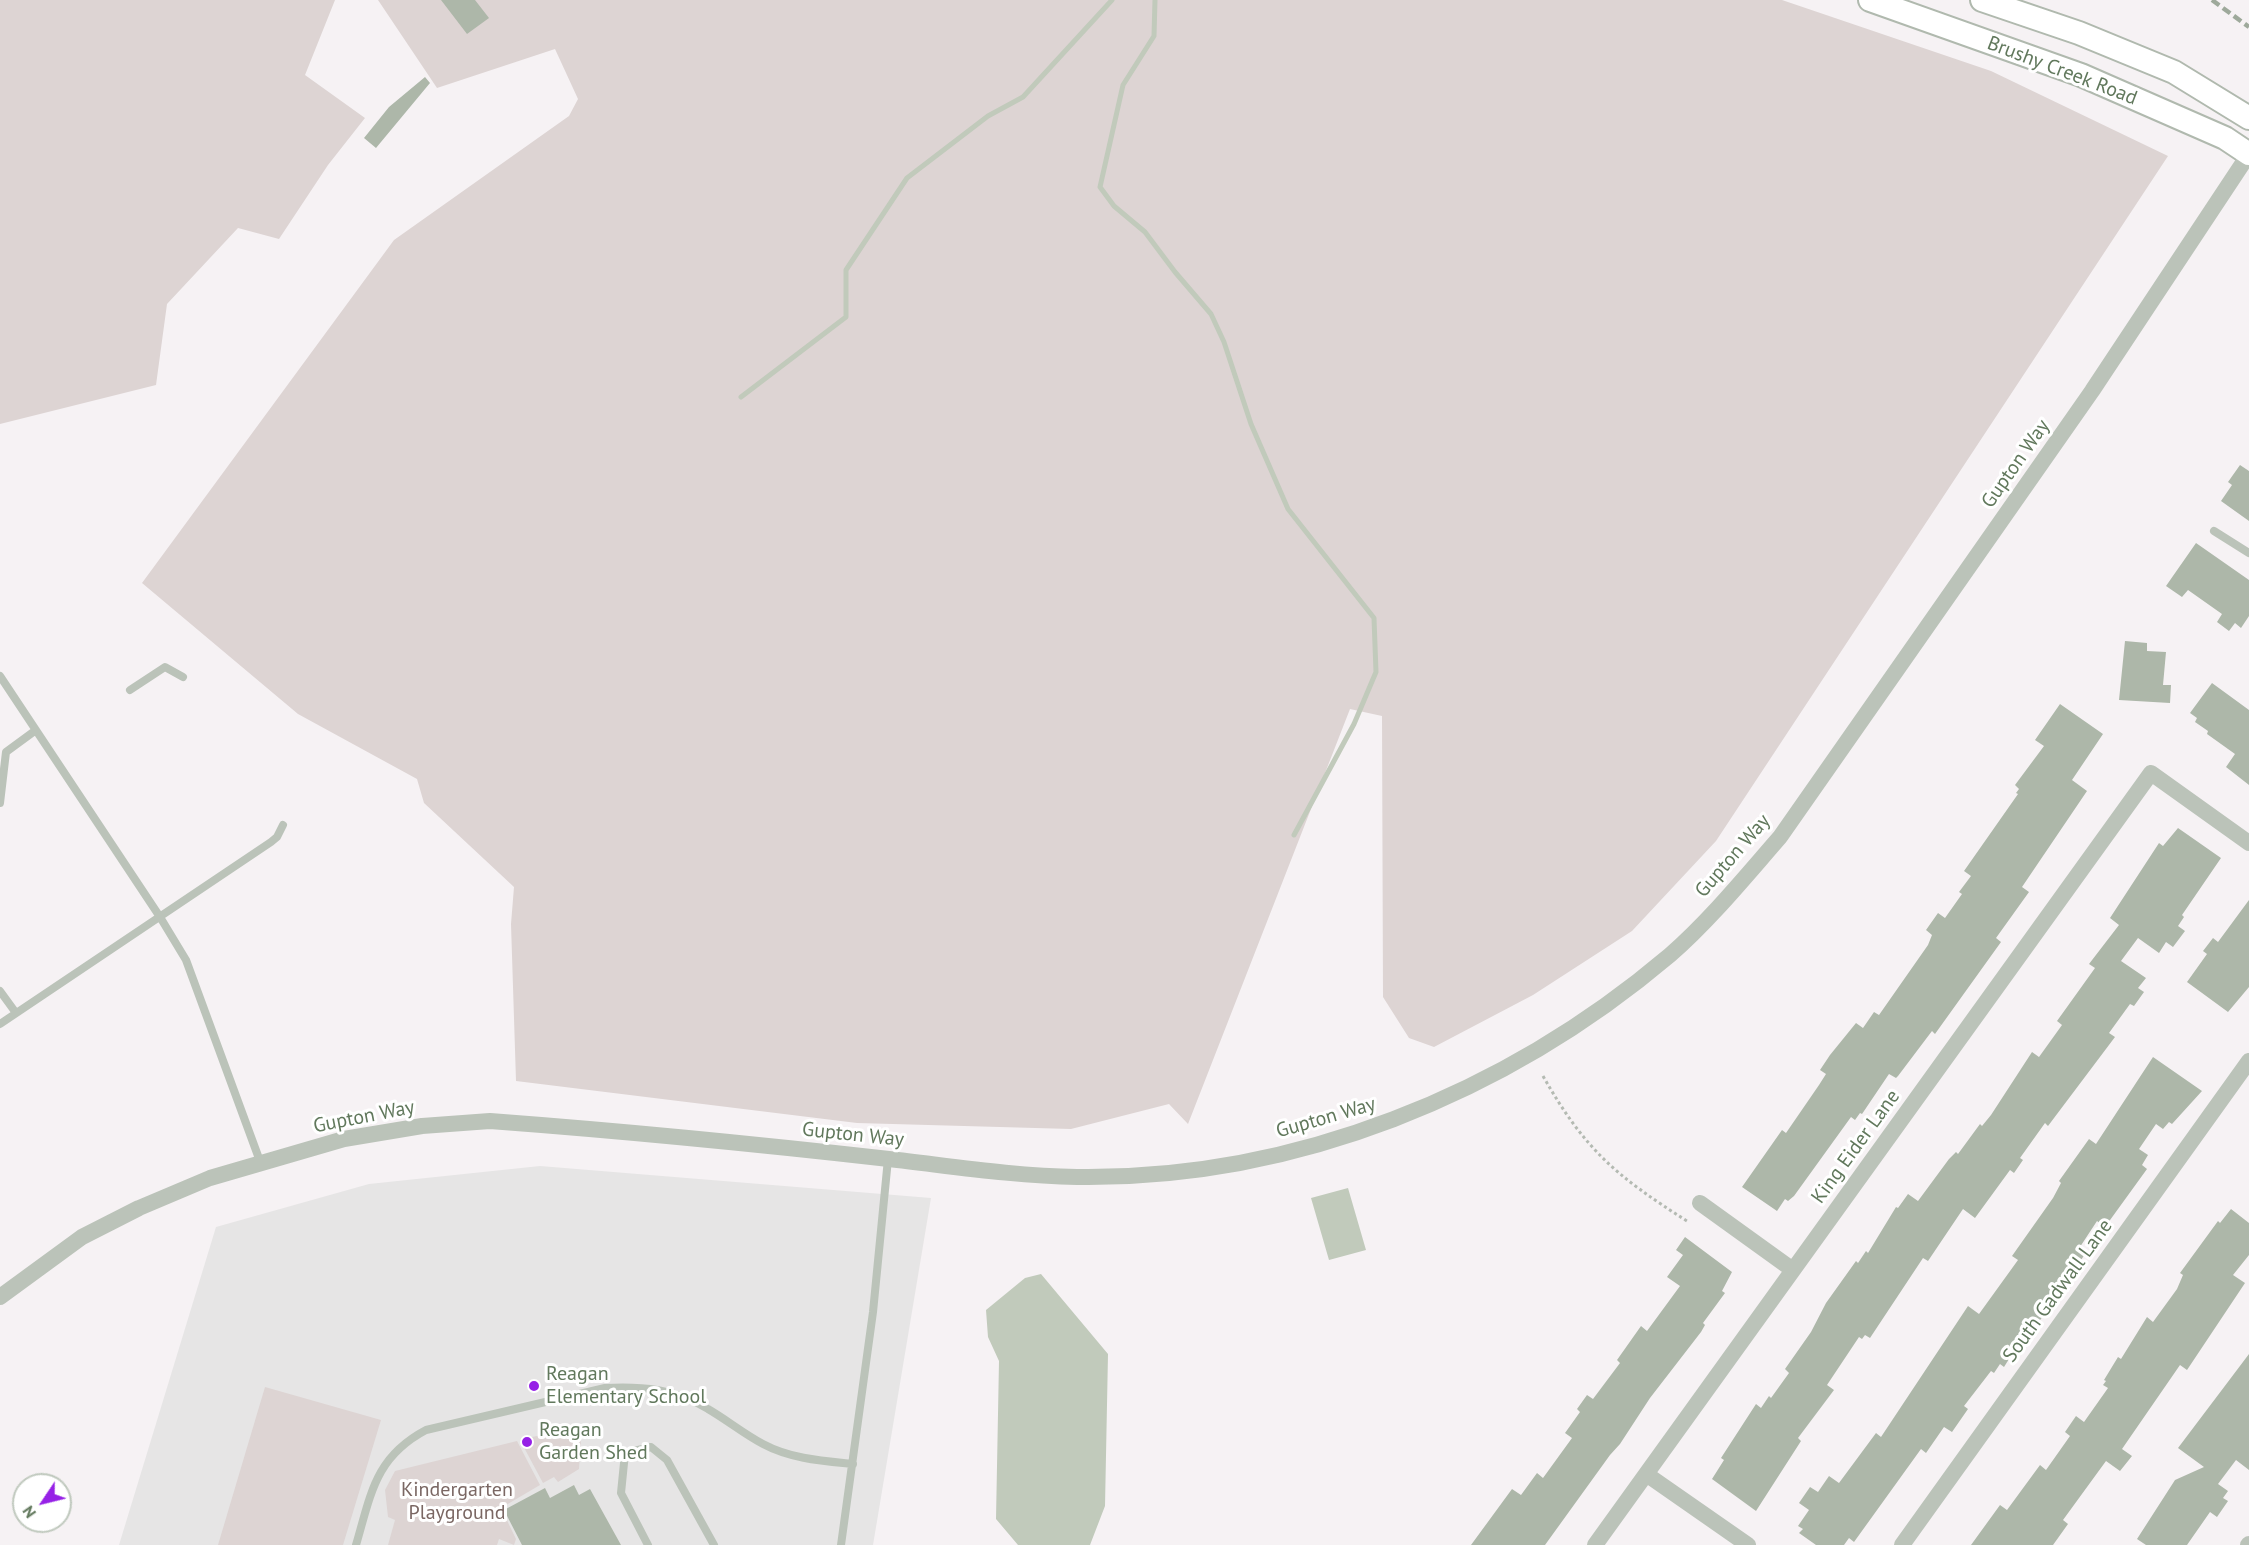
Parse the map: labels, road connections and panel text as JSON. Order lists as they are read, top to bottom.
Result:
{
  "streets": {
    "main road": ["Brushy Creek Road"],
    "street": ["Gupton Way", "King Eider Lane", "South Gadwall Lane"]
  },
  "crossings": [
    ["Brushy Creek Road", "Gupton Way"]
  ],
  "parks": ["Kindergarten Playground"],
  "places": ["Reagan Elementary School", "Reagan Garden Shed"],
  "north": "bottom left"
}
